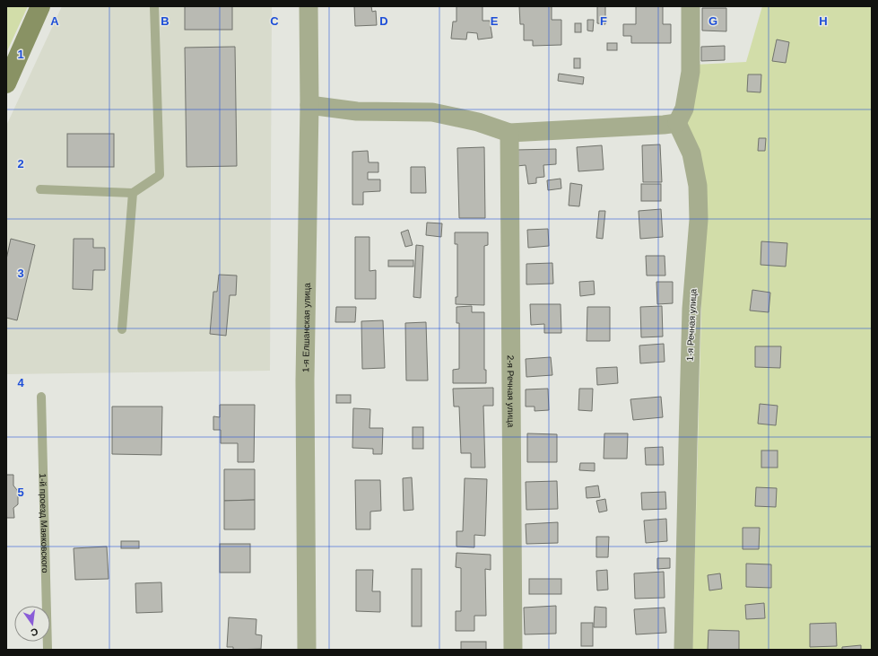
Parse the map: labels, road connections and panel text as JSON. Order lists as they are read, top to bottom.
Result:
{
  "streets": {
    "street": ["1-я Речная улица", "1-я Елшанская улица", "2-я Речная улица"],
    "lane": ["1-й проезд Маяковского"]
  },
  "north": "bottom",
  "grid": {
    "columns": [
      "A",
      "B",
      "C",
      "D",
      "E",
      "F",
      "G",
      "H"
    ],
    "rows": [
      "1",
      "2",
      "3",
      "4",
      "5"
    ]
  }
}
